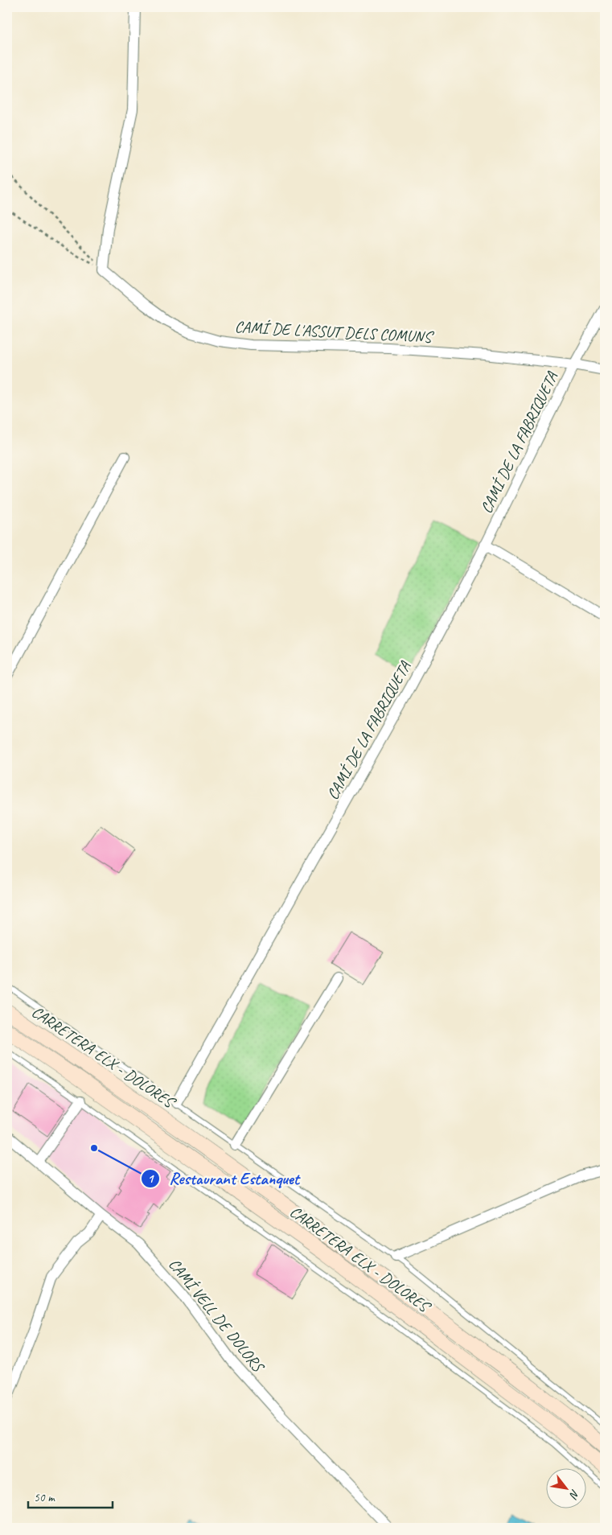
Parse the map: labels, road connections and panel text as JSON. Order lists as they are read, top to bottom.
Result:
{
  "streets": {
    "main road": ["CARRETERA ELX - DOLORES"],
    "street": ["CAMÍ DE L'ASSUT DELS COMUNS", "CAMÍ DE LA FABRIQUETA", "CAMÍ VELL DE DOLORS"]
  },
  "crossings": [
    ["CAMÍ DE L'ASSUT DELS COMUNS", "CAMÍ DE LA FABRIQUETA"]
  ],
  "places": ["Restaurant Estanquet"],
  "scale_bar": "50 m",
  "north": "bottom right"
}
